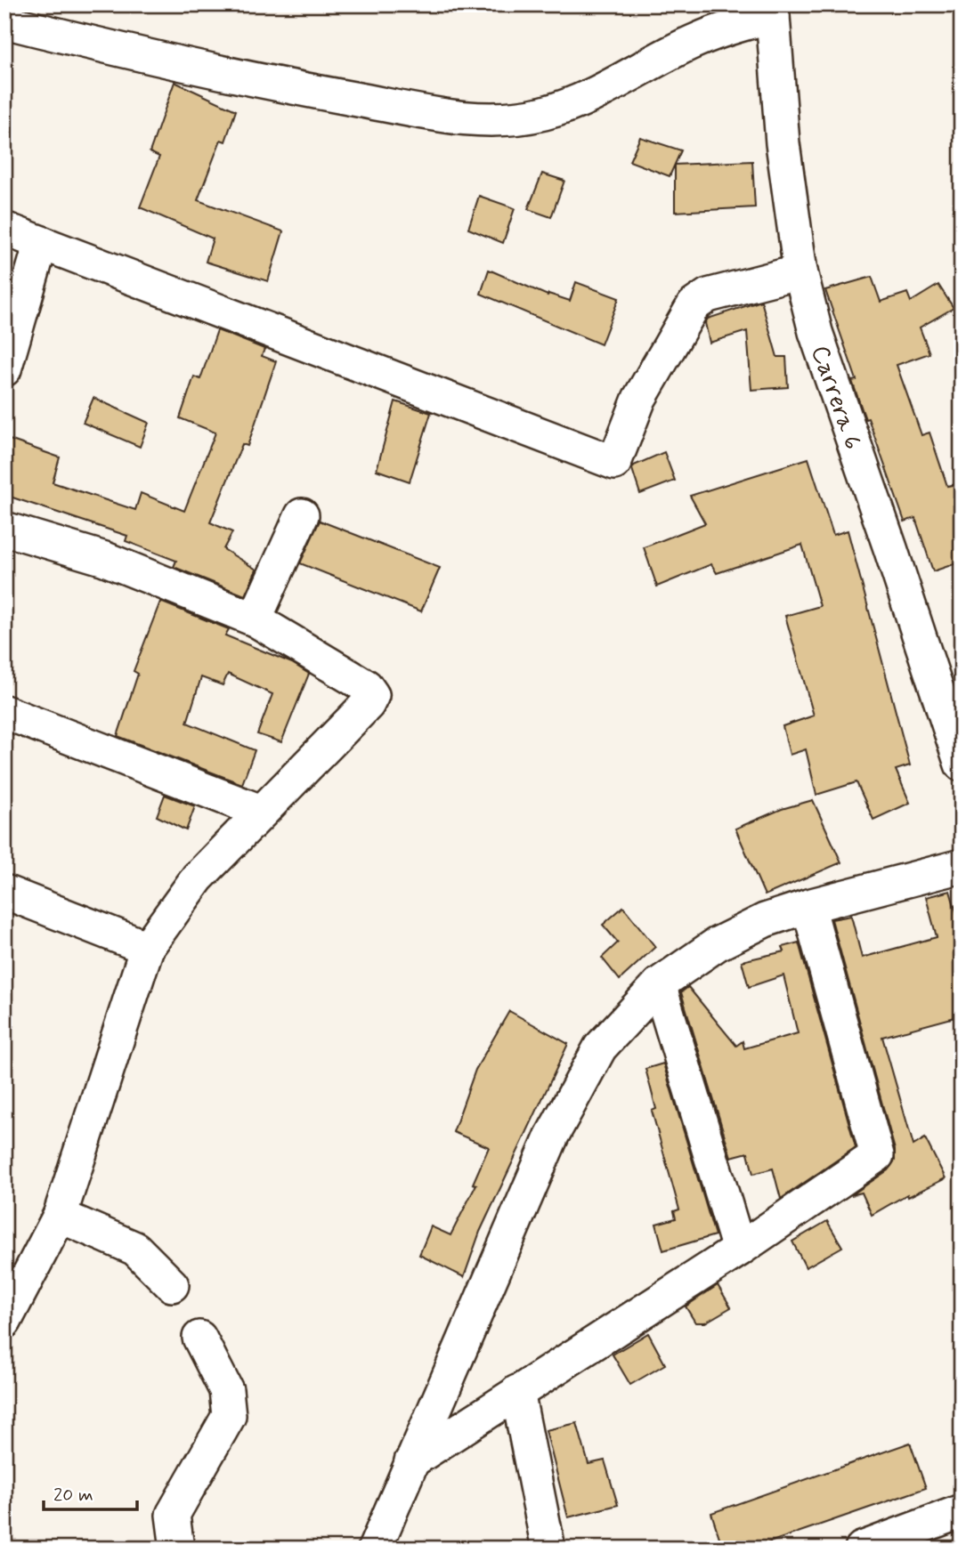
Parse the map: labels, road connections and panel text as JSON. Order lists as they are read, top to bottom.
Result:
{
  "streets": {
    "street": ["Carrera 6"]
  },
  "scale_bar": "20 m"
}
